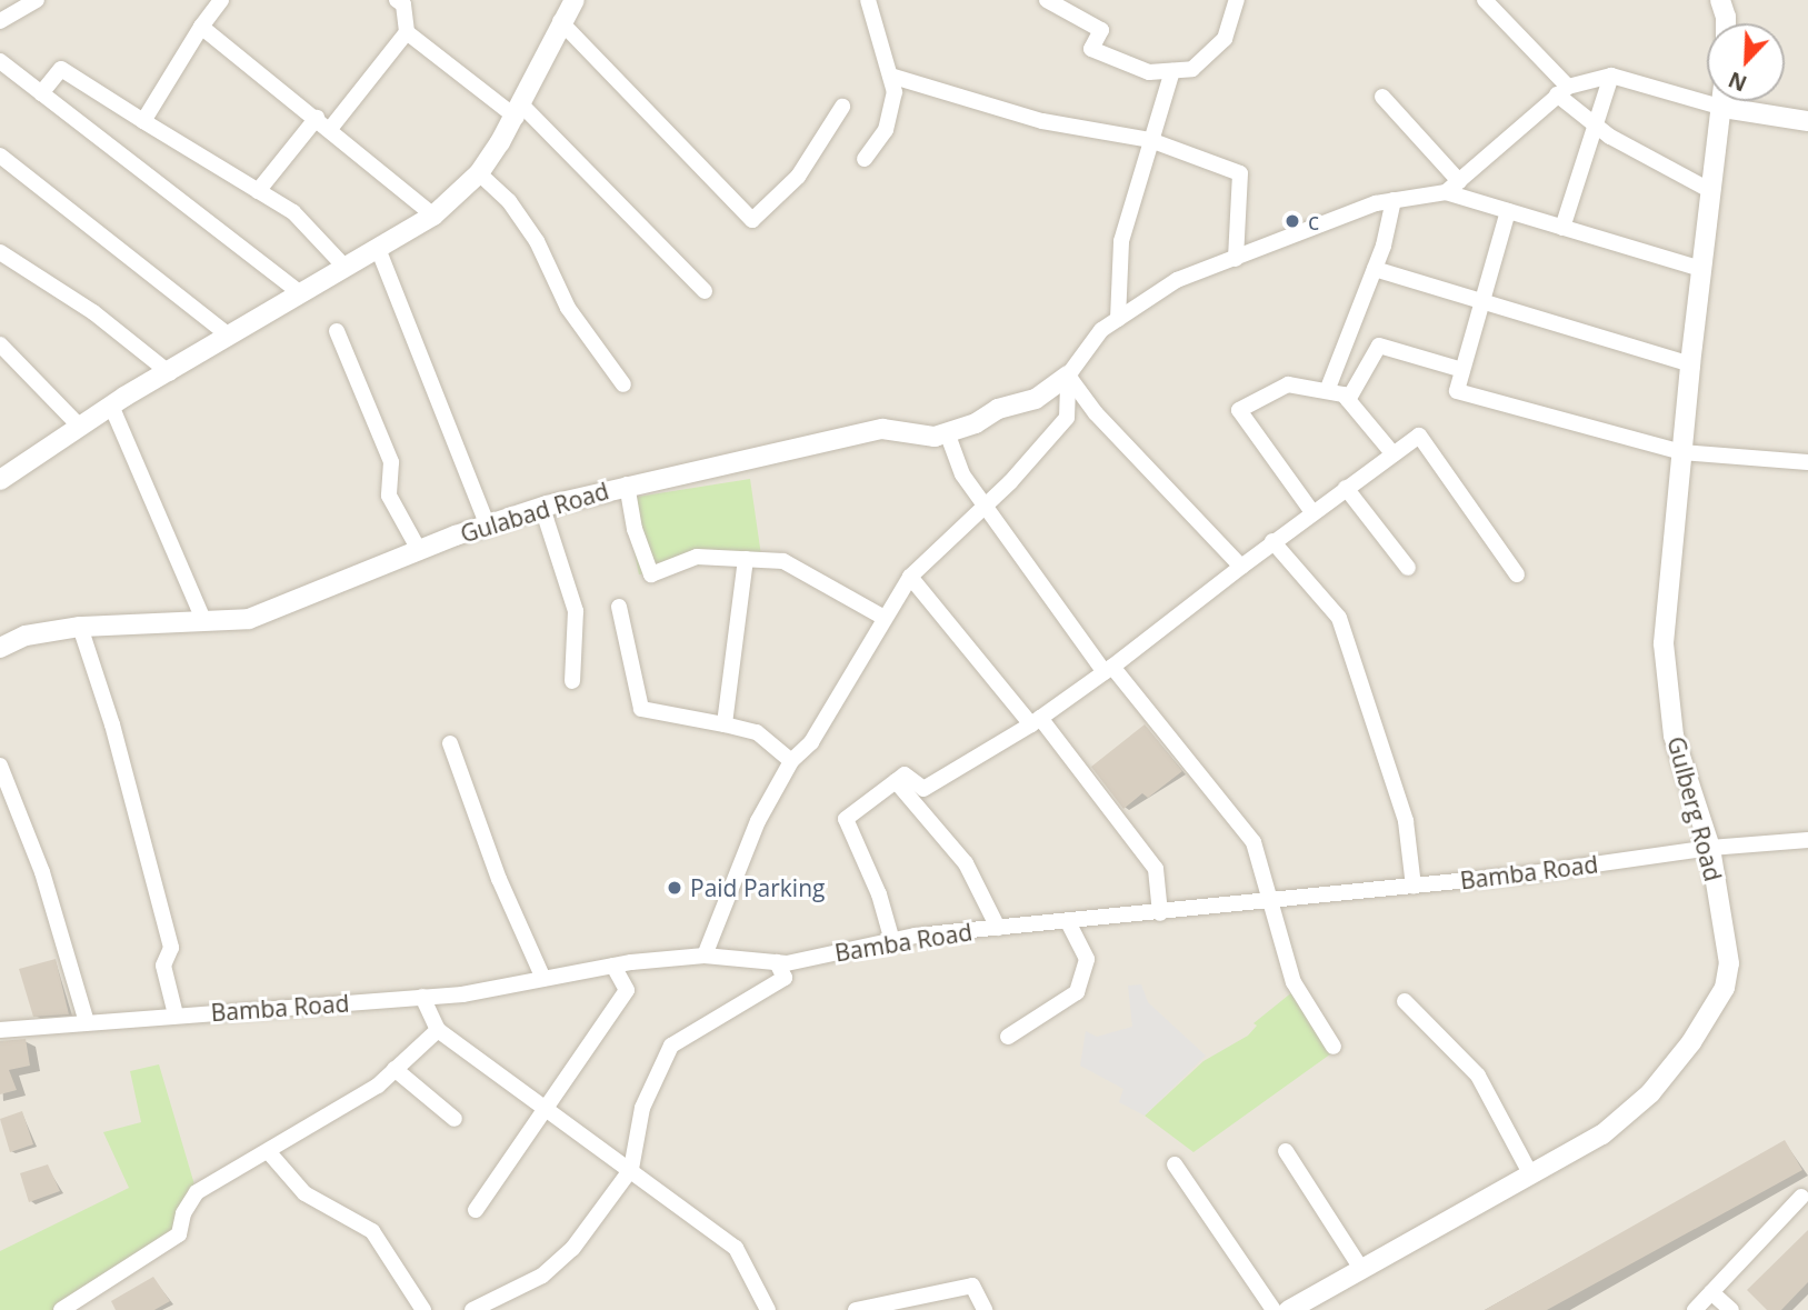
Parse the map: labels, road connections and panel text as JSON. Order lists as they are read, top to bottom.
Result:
{
  "streets": {
    "street": ["Gulabad Road", "Gulberg Road", "Bamba Road"]
  },
  "crossings": [
    ["Gulberg Road", "Bamba Road"]
  ],
  "places": ["c", "Paid Parking"],
  "north": "bottom left"
}
